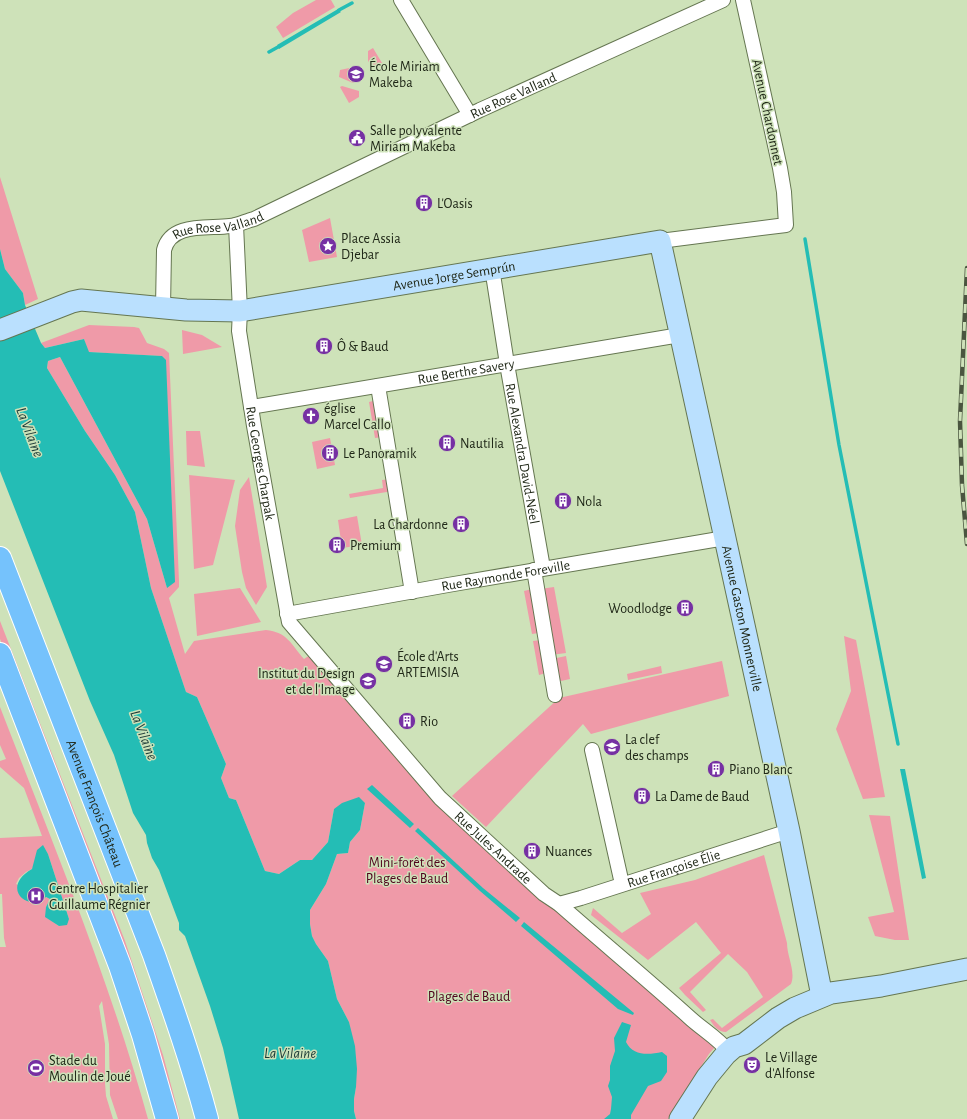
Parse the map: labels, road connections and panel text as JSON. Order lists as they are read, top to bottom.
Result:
{
  "streets": {
    "main road": ["Avenue François Château"],
    "street": [
      "Rue Rose Valland",
      "Avenue Chardonnet",
      "Avenue Jorge Semprún",
      "Rue Berthe Savery",
      "Rue Alexandra David-Néel",
      "Rue Georges Charpak",
      "Rue Raymonde Foreville",
      "Avenue Gaston Monnerville",
      "Rue Jules Andrade",
      "Rue Françoise Élie"
    ]
  },
  "crossings": [
    ["Rue Rose Valland", "Avenue Jorge Semprún"],
    ["Rue Rose Valland", "Rue Georges Charpak"],
    ["Avenue Chardonnet", "Avenue Jorge Semprún"],
    ["Avenue Jorge Semprún", "Rue Alexandra David-Néel"],
    ["Avenue Jorge Semprún", "Rue Georges Charpak"],
    ["Avenue Jorge Semprún", "Avenue Gaston Monnerville"],
    ["Rue Berthe Savery", "Rue Alexandra David-Néel"],
    ["Rue Berthe Savery", "Rue Georges Charpak"],
    ["Rue Berthe Savery", "Avenue Gaston Monnerville"],
    ["Rue Alexandra David-Néel", "Rue Raymonde Foreville"],
    ["Rue Georges Charpak", "Rue Raymonde Foreville"],
    ["Rue Georges Charpak", "Rue Jules Andrade"],
    ["Rue Raymonde Foreville", "Avenue Gaston Monnerville"],
    ["Rue Raymonde Foreville", "Rue Jules Andrade"],
    ["Avenue Gaston Monnerville", "Rue Françoise Élie"],
    ["Rue Jules Andrade", "Rue Françoise Élie"]
  ],
  "water": ["La Vilaine"],
  "parks": ["Mini-forêt des Plages de Baud", "Plages de Baud"],
  "places": {
    "school or university": [
      "École Miriam Makeba",
      "École d'Arts ARTEMISIA",
      "Institut du Design et de l'Image",
      "La clef des champs"
    ],
    "public building": ["Salle polyvalente Miriam Makeba"],
    "building": [
      "L'Oasis",
      "Ô & Baud",
      "Nautilia",
      "Le Panoramik",
      "Nola",
      "La Chardonne",
      "Premium",
      "Woodlodge",
      "Rio",
      "Piano Blanc",
      "La Dame de Baud",
      "Nuances"
    ],
    "place": ["Place Assia Djebar"],
    "church": ["église Marcel Callo"],
    "hospital": ["Centre Hospitalier Guillaume Régnier"],
    "theatre": ["Le Village d'Alfonse"],
    "sports": ["Stade du Moulin de Joué"]
  }
}
